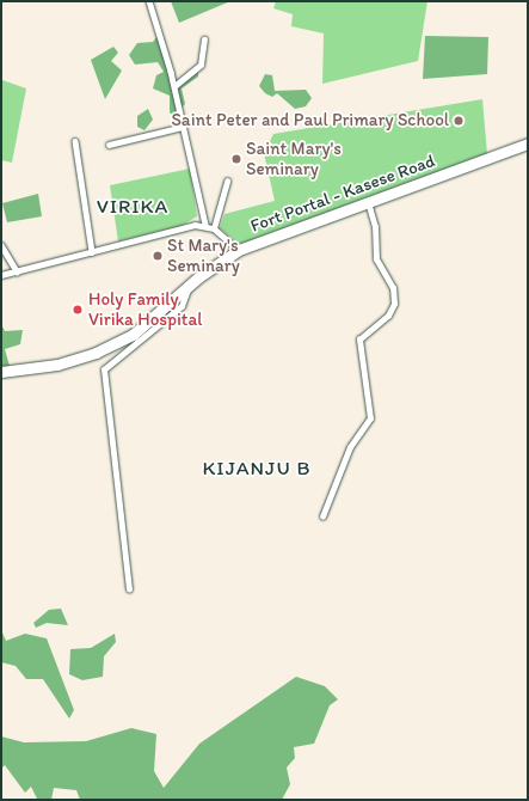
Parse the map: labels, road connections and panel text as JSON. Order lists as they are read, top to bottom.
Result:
{
  "streets": {
    "highway": ["Fort Portal - Kasese Road"]
  },
  "districts": ["VIRIKA", "KIJANJU B"],
  "places": [
    "Saint Peter and Paul Primary School",
    "Saint Mary's Seminary",
    "St Mary's Seminary",
    "Holy Family Virika Hospital"
  ]
}
